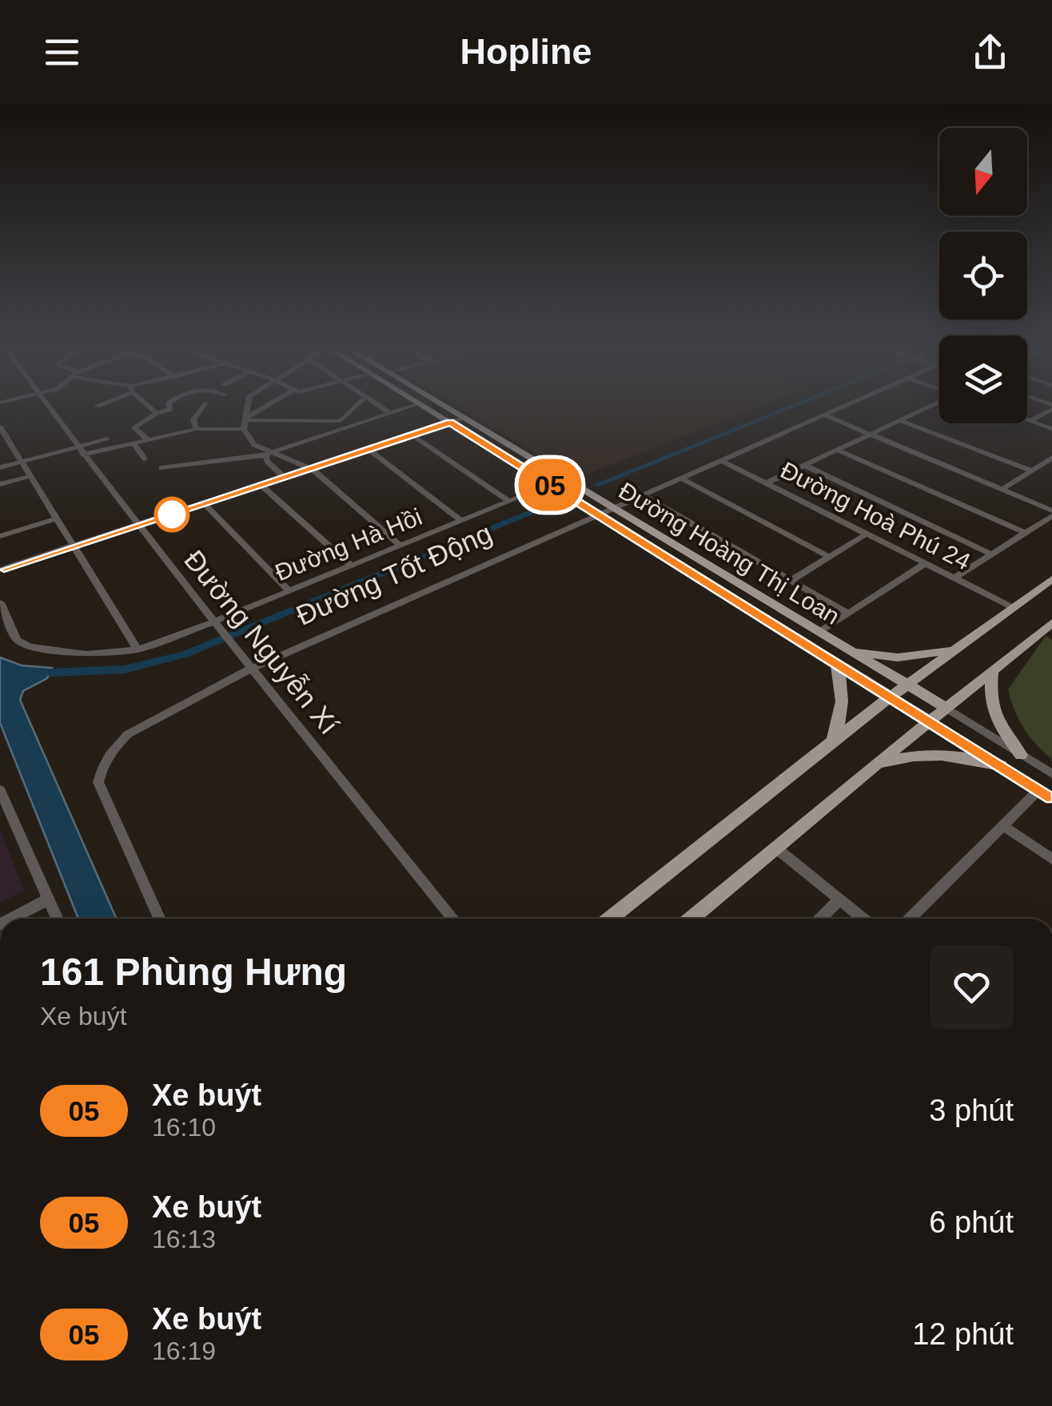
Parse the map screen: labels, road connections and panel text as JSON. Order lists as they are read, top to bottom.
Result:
{
  "streets": {
    "main road": ["Đường Hoàng Thị Loan"],
    "street": [
      "Đường Hoà Phú 24",
      "Đường Hà Hồi",
      "Đường Tốt Động",
      "Đường Nguyễn Xí"
    ]
  },
  "crossings": [
    ["Đường Hoà Phú 24", "Đường Tốt Động"],
    ["Đường Hà Hồi", "Đường Hoàng Thị Loan"],
    ["Đường Hà Hồi", "Đường Nguyễn Xí"],
    ["Đường Hoàng Thị Loan", "Đường Tốt Động"],
    ["Đường Tốt Động", "Đường Nguyễn Xí"]
  ],
  "lines": ["bus line 05"],
  "north": "bottom",
  "page": {
    "header": "Hopline",
    "on_map": "05",
    "heading": ["161 Phùng Hưng", "Xe buýt"],
    "list": [
      {
        "mark": "05",
        "name": "Xe buýt",
        "note": "16:10",
        "value": "3 phút"
      },
      {
        "mark": "05",
        "name": "Xe buýt",
        "note": "16:13",
        "value": "6 phút"
      },
      {
        "mark": "05",
        "name": "Xe buýt",
        "note": "16:19",
        "value": "12 phút"
      }
    ]
  }
}
